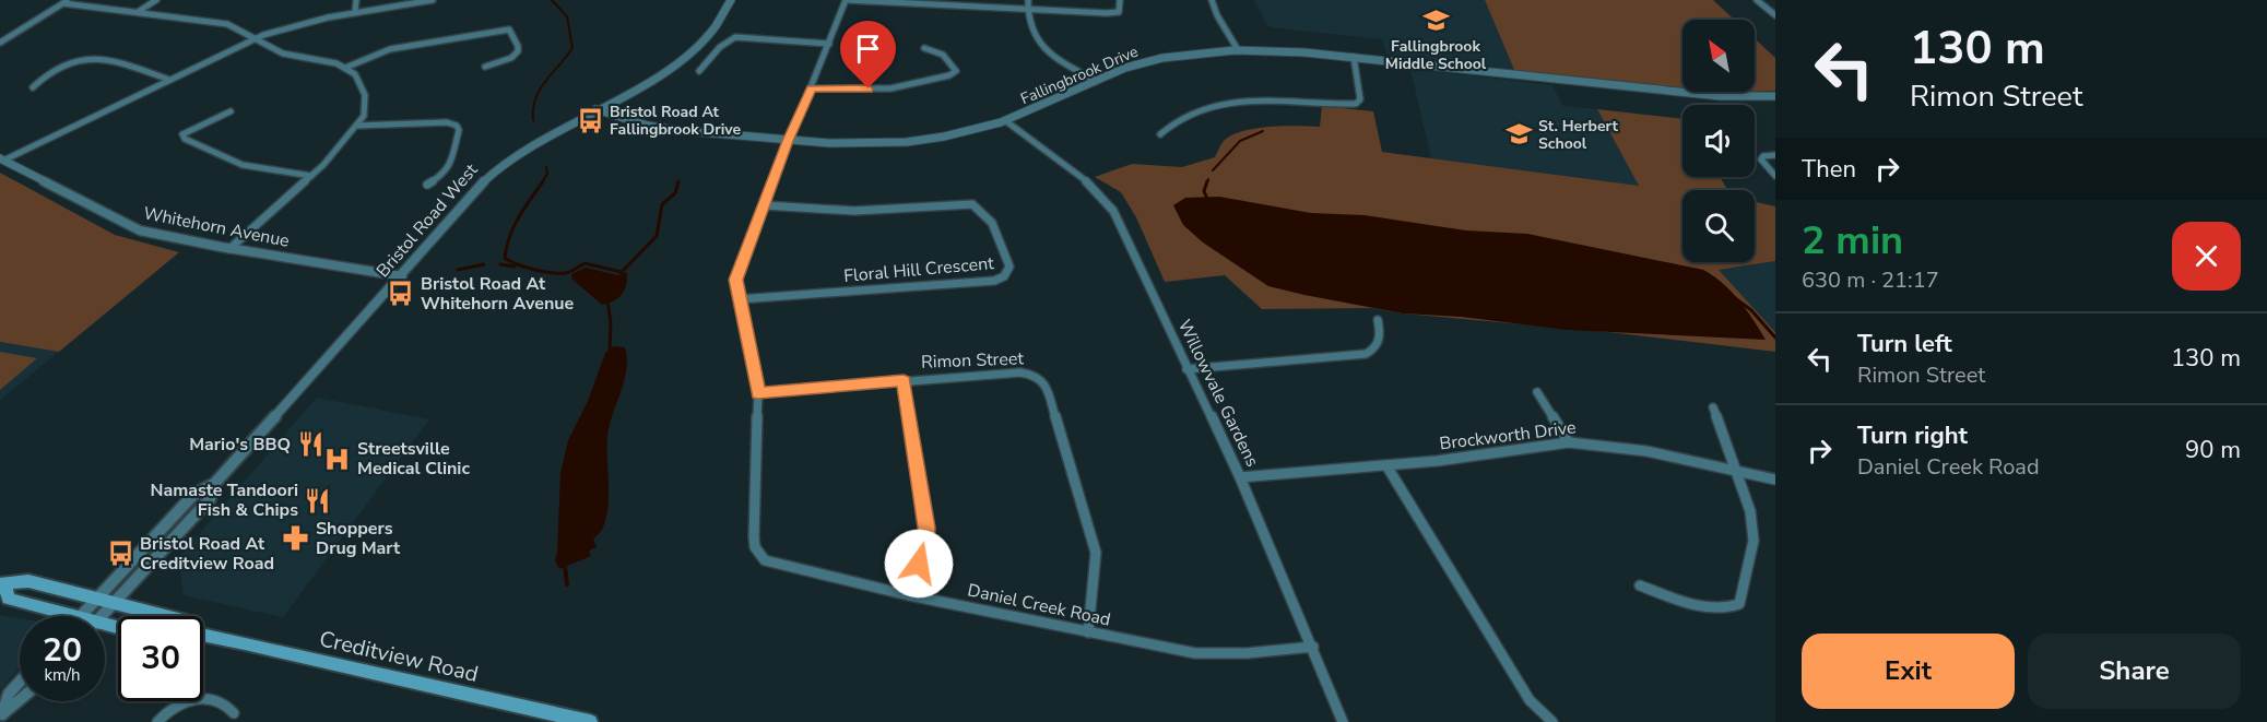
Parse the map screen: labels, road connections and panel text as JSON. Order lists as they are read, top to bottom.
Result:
{
  "streets": {
    "main road": ["Creditview Road"],
    "street": [
      "Fallingbrook Drive",
      "Bristol Road West",
      "Whitehorn Avenue",
      "Floral Hill Crescent",
      "Rimon Street",
      "Willowvale Gardens",
      "Brockworth Drive",
      "Daniel Creek Road"
    ]
  },
  "crossings": [
    ["Fallingbrook Drive", "Bristol Road West"],
    ["Fallingbrook Drive", "Willowvale Gardens"],
    ["Fallingbrook Drive", "Daniel Creek Road"],
    ["Bristol Road West", "Whitehorn Avenue"],
    ["Bristol Road West", "Creditview Road"],
    ["Floral Hill Crescent", "Daniel Creek Road"],
    ["Rimon Street", "Daniel Creek Road"],
    ["Willowvale Gardens", "Brockworth Drive"],
    ["Willowvale Gardens", "Daniel Creek Road"]
  ],
  "places": {
    "school or university": ["Fallingbrook Middle School", "St. Herbert School"],
    "bus stop": ["Bristol Road At Fallingbrook Drive", "Bristol Road At Whitehorn Avenue", "Bristol Road At Creditview Road"],
    "restaurant": ["Mario's BBQ", "Namaste Tandoori Fish & Chips"],
    "hospital": ["Streetsville Medical Clinic"],
    "pharmacy": ["Shoppers Drug Mart"]
  },
  "north": "top left",
  "page": {
    "turn": ["130 m", "Rimon Street"],
    "then": "Then",
    "heading": ["2 min", "630 m · 21:17"],
    "list": [
      {
        "name": "Turn left",
        "note": "Rimon Street",
        "value": "130 m"
      },
      {
        "name": "Turn right",
        "note": "Daniel Creek Road",
        "value": "90 m"
      }
    ],
    "speed": "20 km/h",
    "limit": "30",
    "buttons": ["Exit", "Share"]
  }
}
